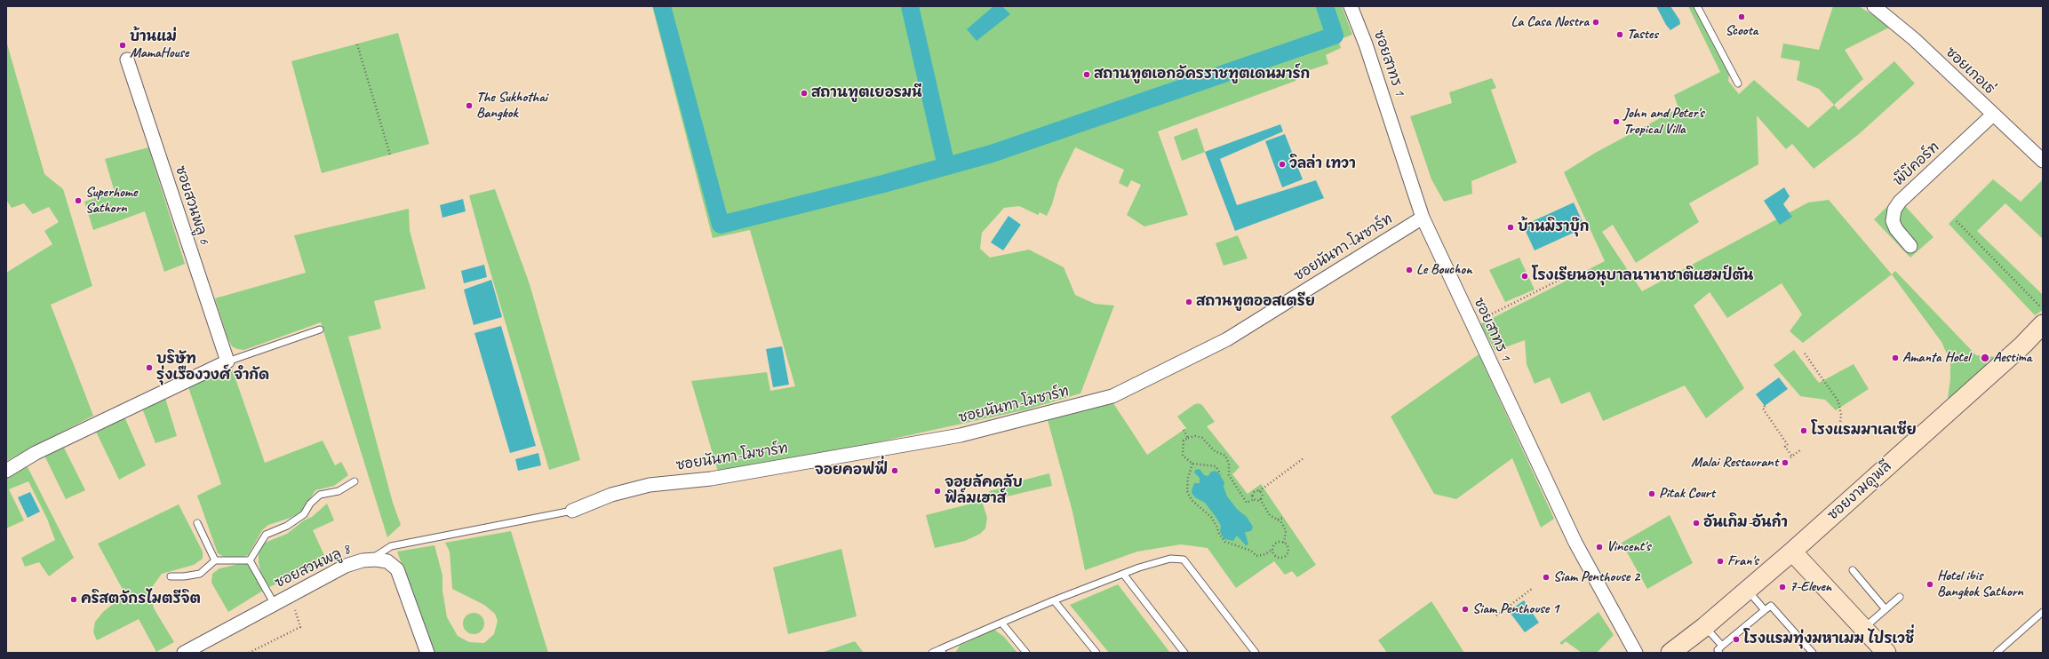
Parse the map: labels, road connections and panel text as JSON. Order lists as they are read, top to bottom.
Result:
{
  "streets": {
    "street": [
      "ซอยสาทร 1",
      "ซอยเกอเธ่",
      "พีบีคอร์ท",
      "ซอยสวนพลู 6",
      "ซอยนันทา-โมซาร์ท",
      "ซอยงามดูพลี",
      "ซอยสวนพลู 8"
    ]
  },
  "crossings": [
    ["ซอยสาทร 1", "ซอยนันทา-โมซาร์ท"],
    ["ซอยเกอเธ่", "พีบีคอร์ท"]
  ],
  "places": [
    "Scoota",
    "La Casa Nostra",
    "Tastes",
    "บ้านแม่ MamaHouse",
    "สถานทูตเอกอัครราชทูตเดนมาร์ก",
    "สถานทูตเยอรมนี",
    "The Sukhothai Bangkok",
    "John and Peter's Tropical Villa",
    "วิลล่า เทวา",
    "Superhome Sathorn",
    "บ้านมิราบุ๊ก",
    "Le Bouchon",
    "โรงเรียนอนุบาลนานาชาติแฮมป์ตัน",
    "สถานทูตออสเตรีย",
    "Amanta Hotel",
    "Aestima",
    "บริษัท รุ่งเรืองวงศ์ จำกัด",
    "โรงแรมมาเลเซีย",
    "Malai Restaurant",
    "จอยคอฟฟี่",
    "จอยลัคคลับ ฟิล์มเฮาส์",
    "Pitak Court",
    "อันเกิม-อันก๋า",
    "Vincent's",
    "Fran's",
    "Siam Penthouse 2",
    "Hotel ibis Bangkok Sathorn",
    "7-Eleven",
    "คริสตจักรไมตรีจิต",
    "Siam Penthouse 1",
    "โรงแรมทุ่งมหาเมฆ ไปรเวชี่"
  ]
}
